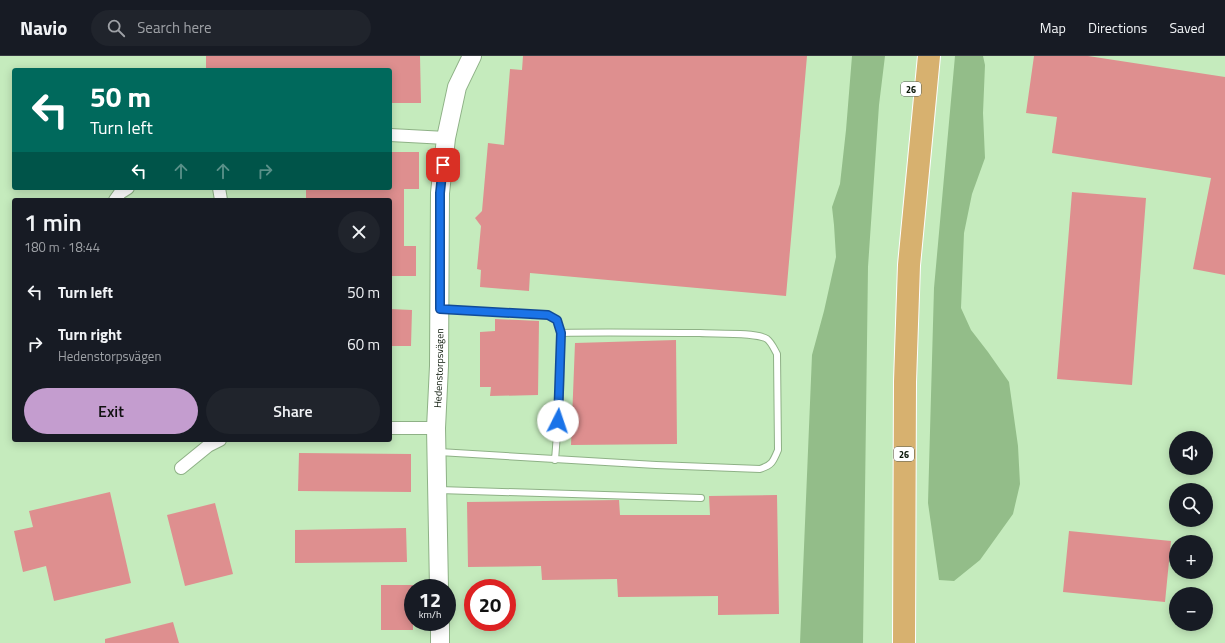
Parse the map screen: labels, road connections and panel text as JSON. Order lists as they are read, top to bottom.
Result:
{
  "streets": {
    "highway": ["26"],
    "street": ["Hedenstorpsvägen"]
  },
  "page": {
    "header": "Navio",
    "search": "Search here",
    "nav": ["Map", "Directions", "Saved"],
    "turn": ["50 m", "Turn left"],
    "heading": ["1 min", "180 m · 18:44"],
    "list": [
      {
        "name": "Turn left",
        "value": "50 m"
      },
      {
        "name": "Turn right",
        "note": "Hedenstorpsvägen",
        "value": "60 m"
      }
    ],
    "buttons": ["Exit", "Share"],
    "map_buttons": ["+", "−"],
    "speed": "12 km/h",
    "limit": "20"
  }
}
